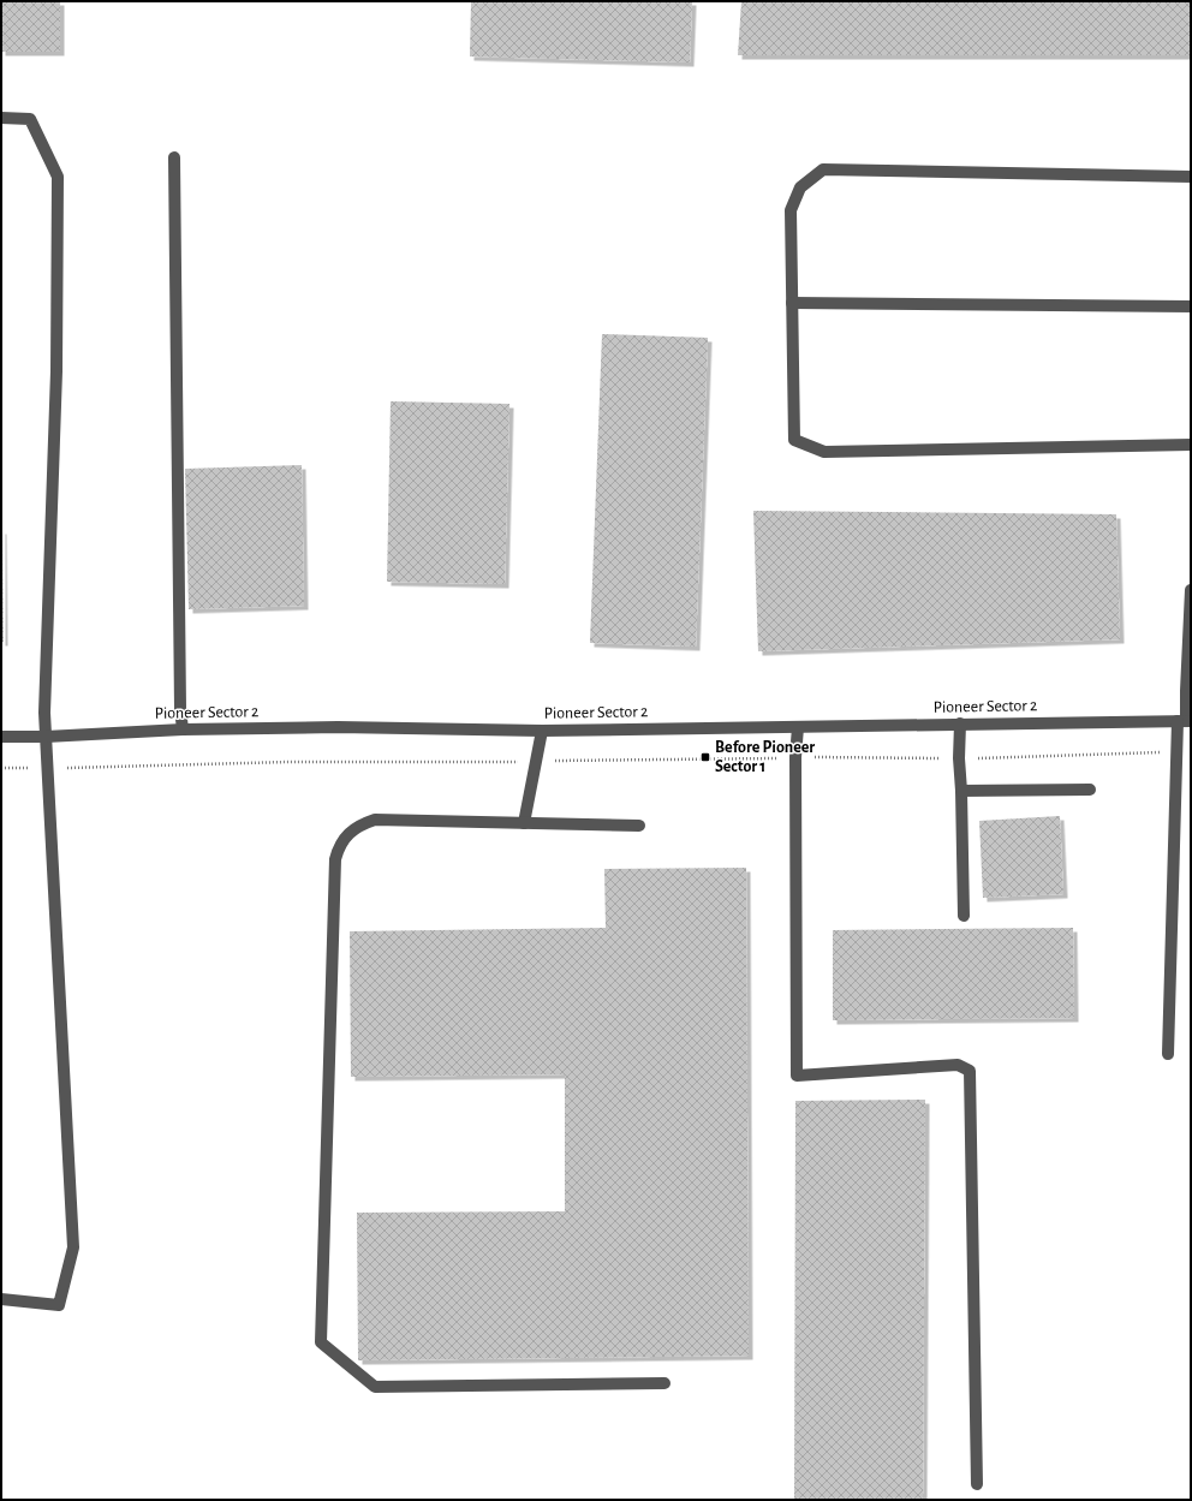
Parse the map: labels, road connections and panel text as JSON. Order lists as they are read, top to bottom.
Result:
{
  "streets": {
    "street": ["Pioneer Sector 2"]
  },
  "places": {
    "transit": ["Before Pioneer Sector 1"]
  }
}
